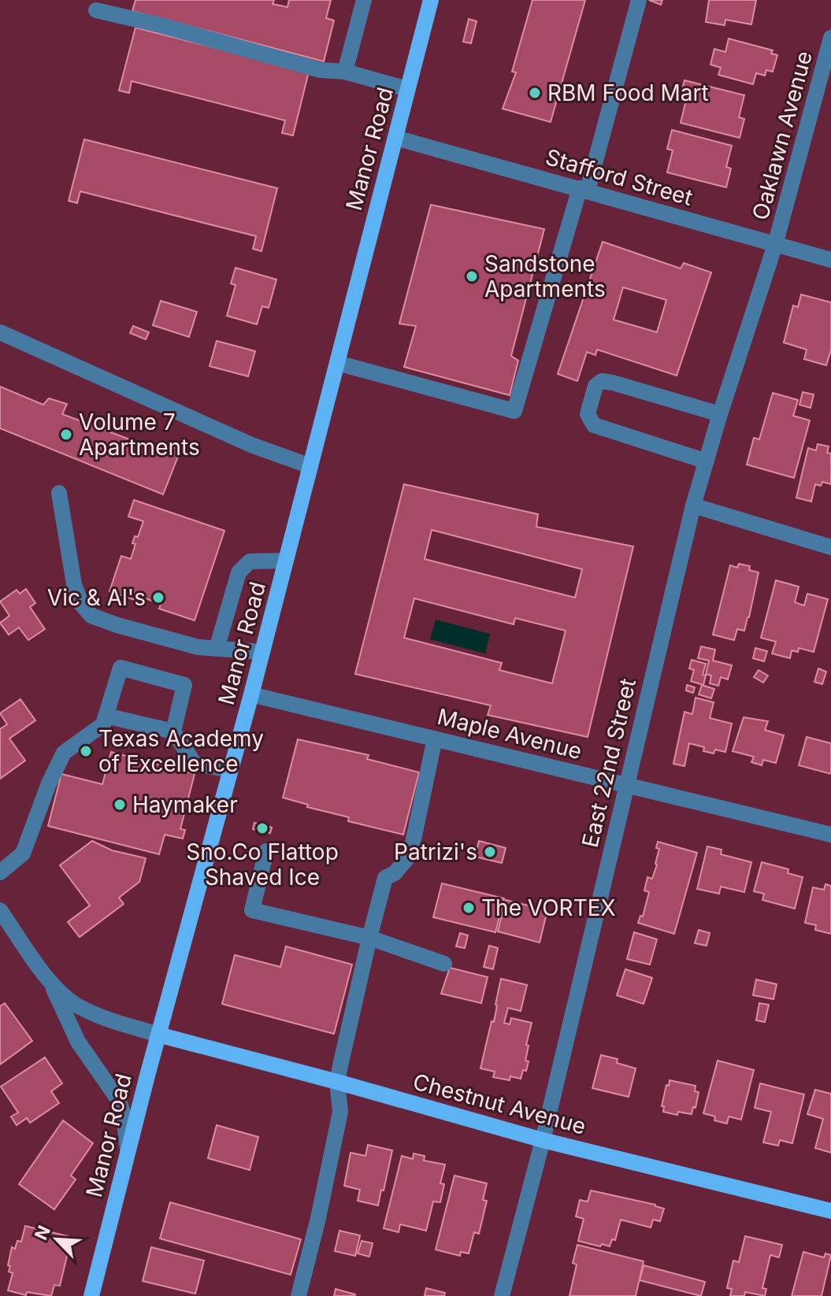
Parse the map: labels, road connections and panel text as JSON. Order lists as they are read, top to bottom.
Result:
{
  "streets": {
    "main road": ["Manor Road", "Chestnut Avenue"],
    "street": [
      "Oaklawn Avenue",
      "Stafford Street",
      "Maple Avenue",
      "East 22nd Street"
    ]
  },
  "crossings": [
    ["Oaklawn Avenue", "Stafford Street"],
    ["Oaklawn Avenue", "East 22nd Street"],
    ["Manor Road", "Stafford Street"],
    ["Manor Road", "Maple Avenue"],
    ["Manor Road", "Chestnut Avenue"],
    ["Stafford Street", "East 22nd Street"],
    ["Maple Avenue", "East 22nd Street"],
    ["East 22nd Street", "Chestnut Avenue"]
  ],
  "places": [
    "RBM Food Mart",
    "Sandstone Apartments",
    "Volume 7 Apartments",
    "Vic & Al's",
    "Texas Academy of Excellence",
    "Haymaker",
    "Sno.Co Flattop Shaved Ice",
    "Patrizi's",
    "The VORTEX"
  ],
  "north": "top left"
}
